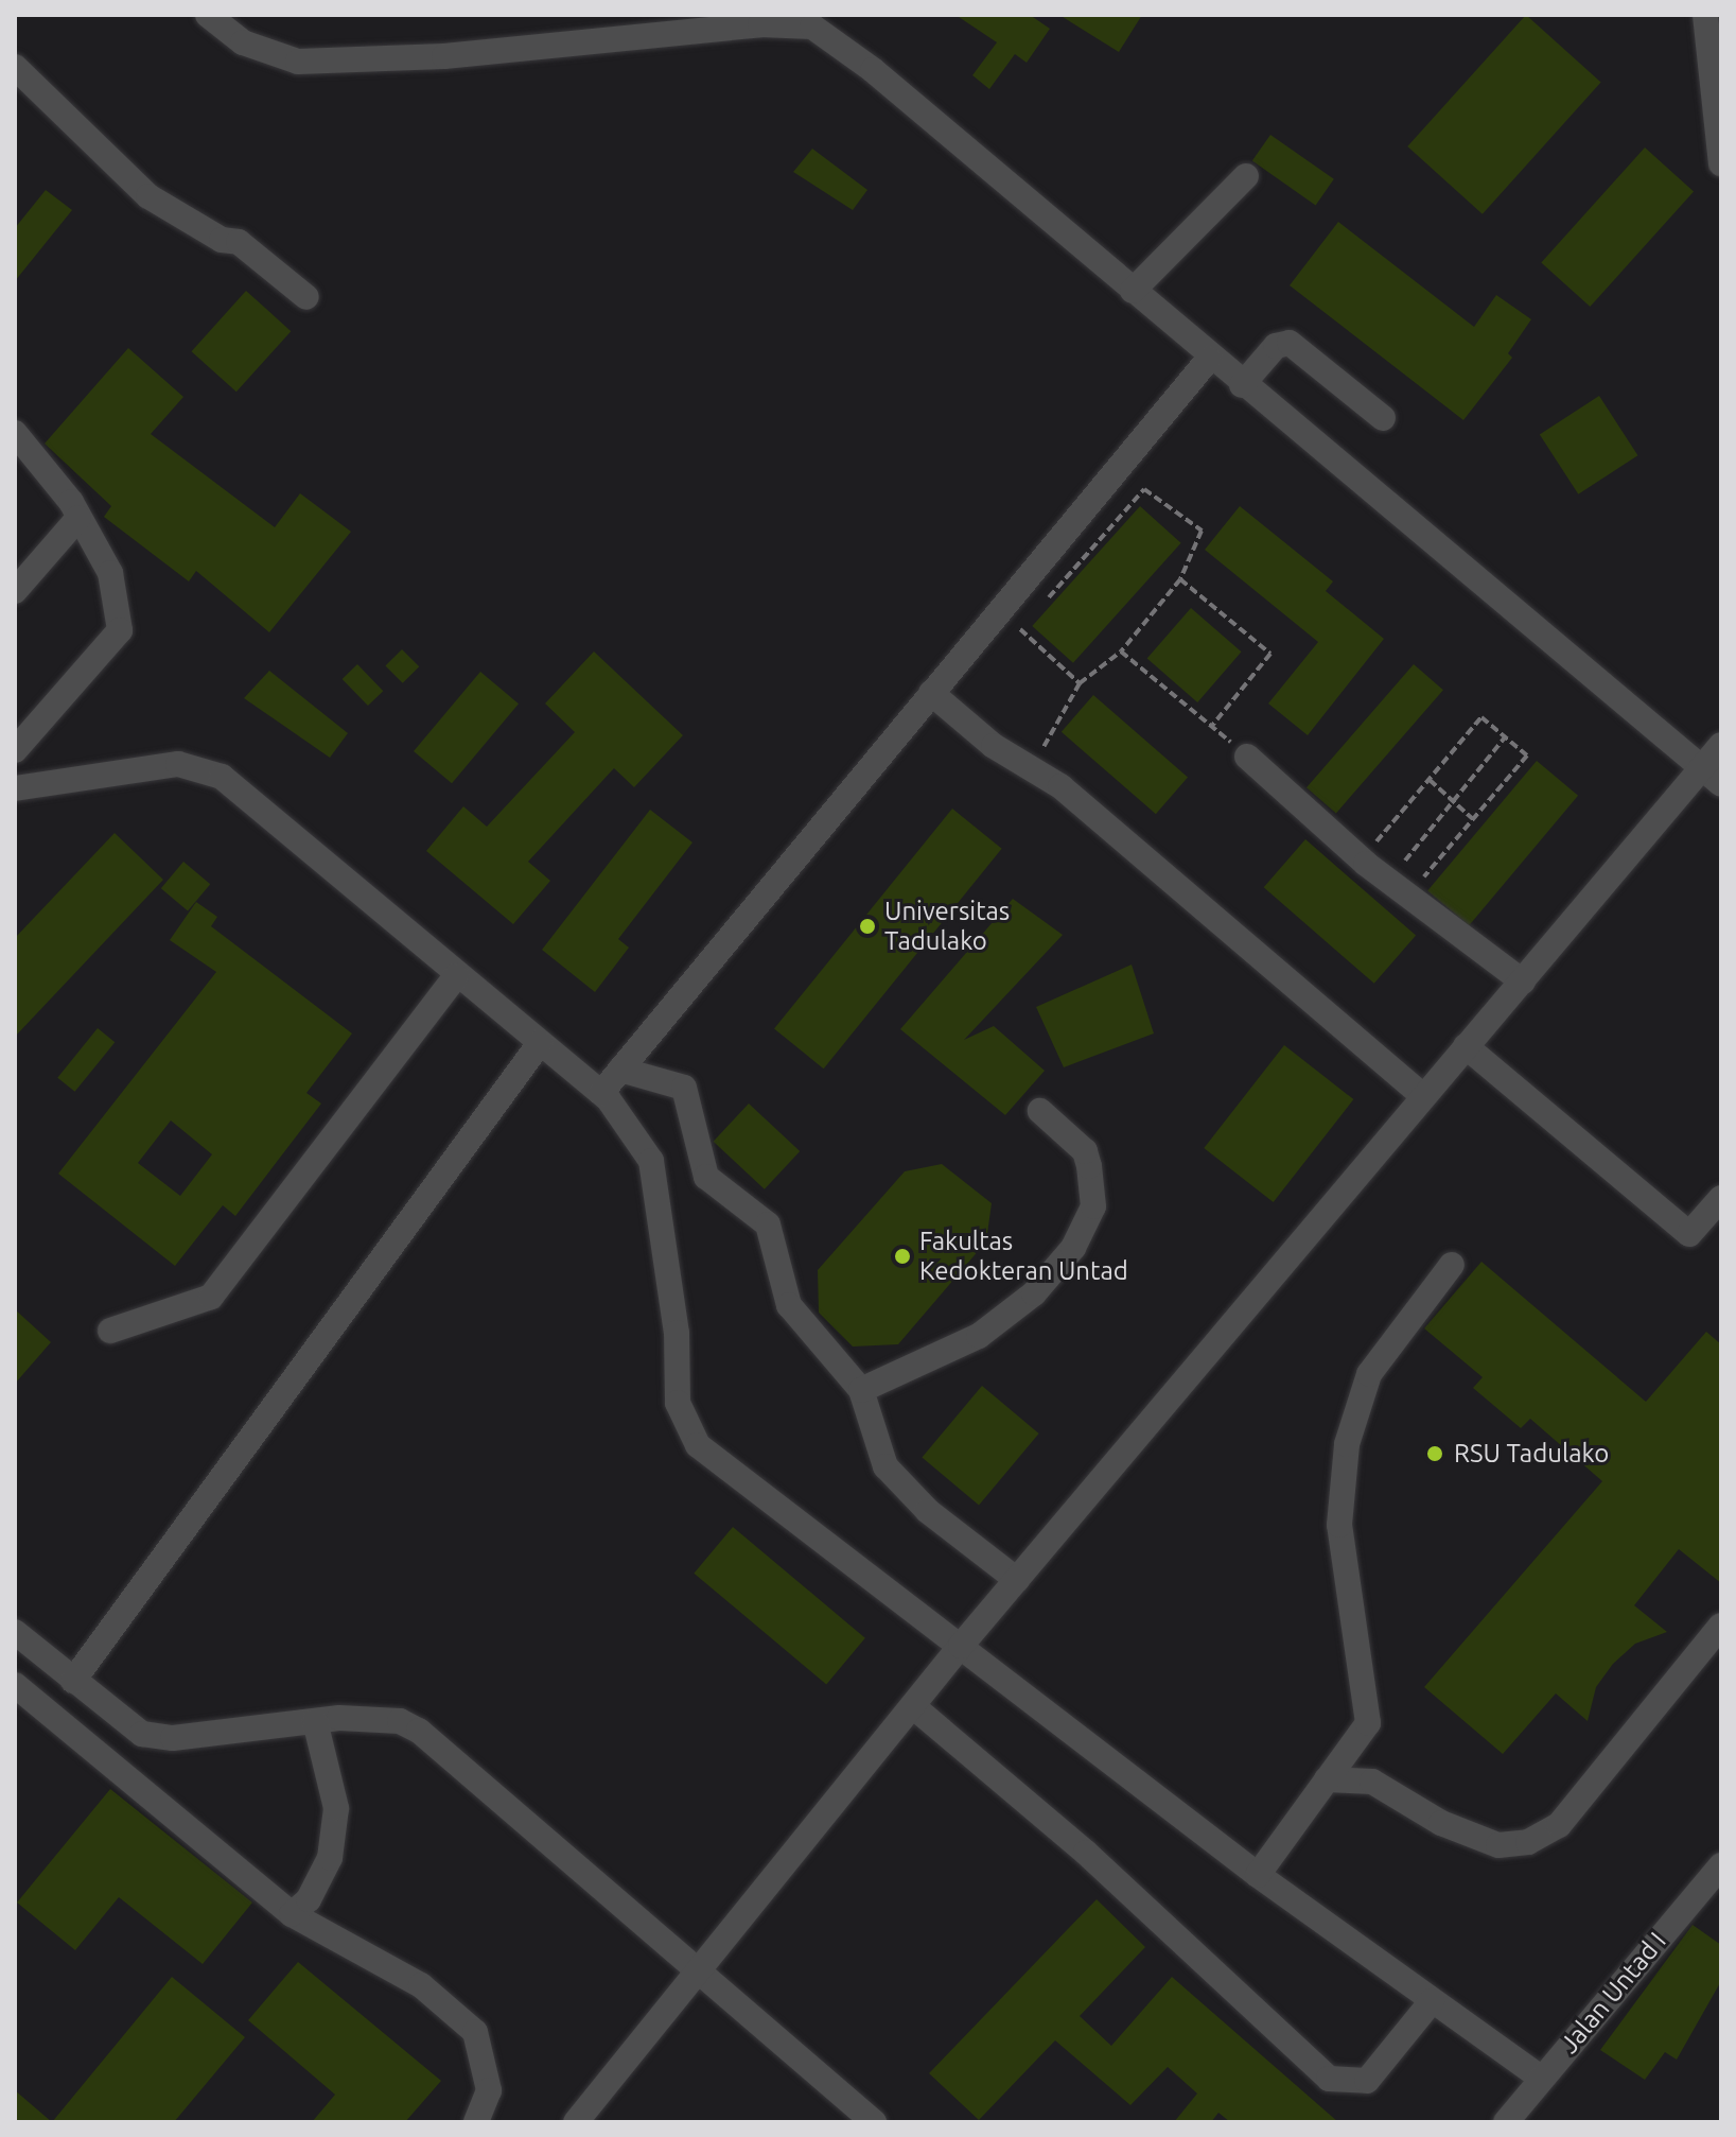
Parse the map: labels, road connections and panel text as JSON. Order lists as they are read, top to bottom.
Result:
{
  "streets": {
    "street": ["Jalan Untad I"]
  },
  "places": ["Universitas Tadulako", "Fakultas Kedokteran Untad", "RSU Tadulako"]
}
